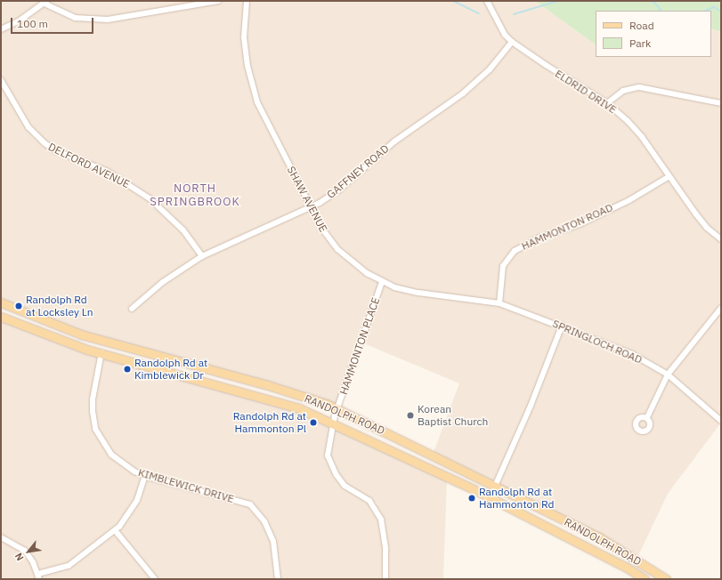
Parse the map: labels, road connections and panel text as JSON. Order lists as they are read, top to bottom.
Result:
{
  "streets": {
    "main road": ["RANDOLPH ROAD"],
    "street": [
      "ELDRID DRIVE",
      "DELFORD AVENUE",
      "GAFFNEY ROAD",
      "SHAW AVENUE",
      "HAMMONTON ROAD",
      "SPRINGLOCH ROAD",
      "HAMMONTON PLACE",
      "KIMBLEWICK DRIVE"
    ]
  },
  "crossings": [
    ["ELDRID DRIVE", "GAFFNEY ROAD"],
    ["ELDRID DRIVE", "HAMMONTON ROAD"],
    ["DELFORD AVENUE", "GAFFNEY ROAD"],
    ["GAFFNEY ROAD", "SHAW AVENUE"],
    ["SHAW AVENUE", "HAMMONTON ROAD"],
    ["SHAW AVENUE", "SPRINGLOCH ROAD"],
    ["SHAW AVENUE", "HAMMONTON PLACE"],
    ["HAMMONTON ROAD", "SPRINGLOCH ROAD"],
    ["HAMMONTON PLACE", "RANDOLPH ROAD"],
    ["RANDOLPH ROAD", "KIMBLEWICK DRIVE"]
  ],
  "districts": ["NORTH SPRINGBROOK"],
  "places": [
    "Randolph Rd at Locksley Ln",
    "Randolph Rd at Kimblewick Dr",
    "Korean Baptist Church",
    "Randolph Rd at Hammonton Pl",
    "Randolph Rd at Hammonton Rd"
  ],
  "legend": ["Road", "Park"],
  "scale_bar": "100 m",
  "north": "bottom left"
}
